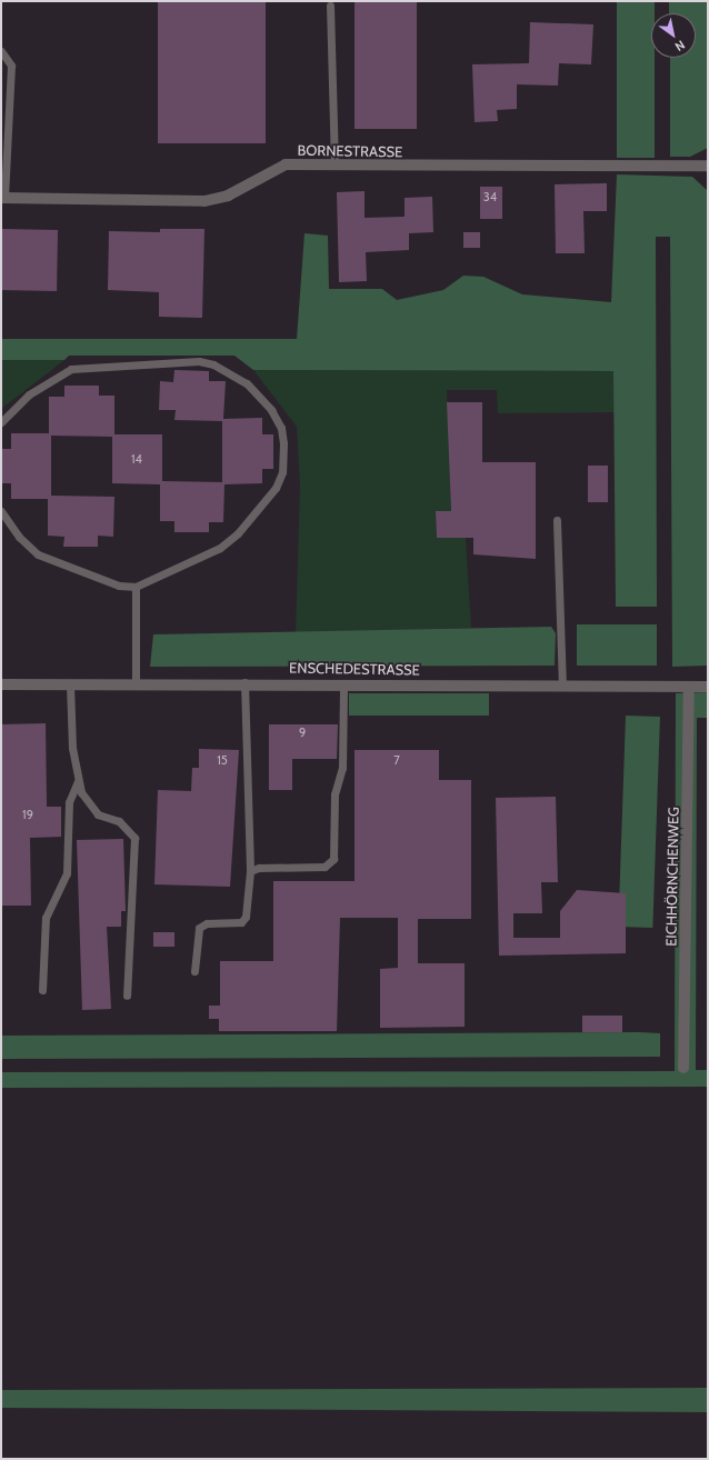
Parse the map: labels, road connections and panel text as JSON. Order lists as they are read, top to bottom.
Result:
{
  "streets": {
    "street": ["BORNESTRASSE", "ENSCHEDESTRASSE", "EICHHÖRNCHENWEG"]
  },
  "crossings": [
    ["ENSCHEDESTRASSE", "EICHHÖRNCHENWEG"]
  ],
  "house_numbers": [
    "34",
    "14",
    "9",
    "15",
    "7",
    "19"
  ],
  "north": "bottom right"
}
